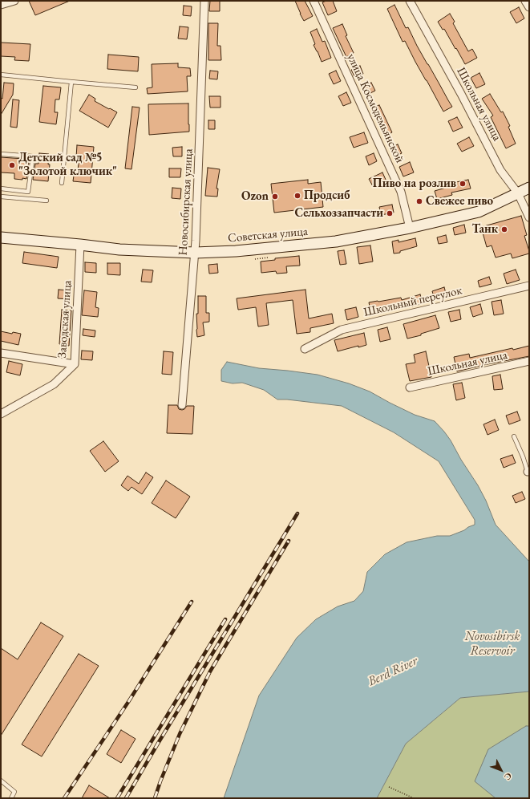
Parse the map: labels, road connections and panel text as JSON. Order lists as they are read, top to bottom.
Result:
{
  "streets": {
    "main road": ["Советская улица"],
    "street": [
      "Школьная улица",
      "улица Космодемьянской",
      "Новосибирская улица",
      "Школьный переулок",
      "Заводская улица"
    ]
  },
  "crossings": [
    ["Школьная улица", "Советская улица"],
    ["улица Космодемьянской", "Советская улица"],
    ["Новосибирская улица", "Советская улица"],
    ["Советская улица", "Заводская улица"]
  ],
  "water": ["Novosibirsk Reservoir", "Berd River"],
  "places": [
    "Детский сад №5 \"Золотой ключик\"",
    "Пиво на розлив",
    "Продсиб",
    "Ozon",
    "Свежее пиво",
    "Сельхоззапчасти",
    "Танк"
  ],
  "north": "bottom right"
}
